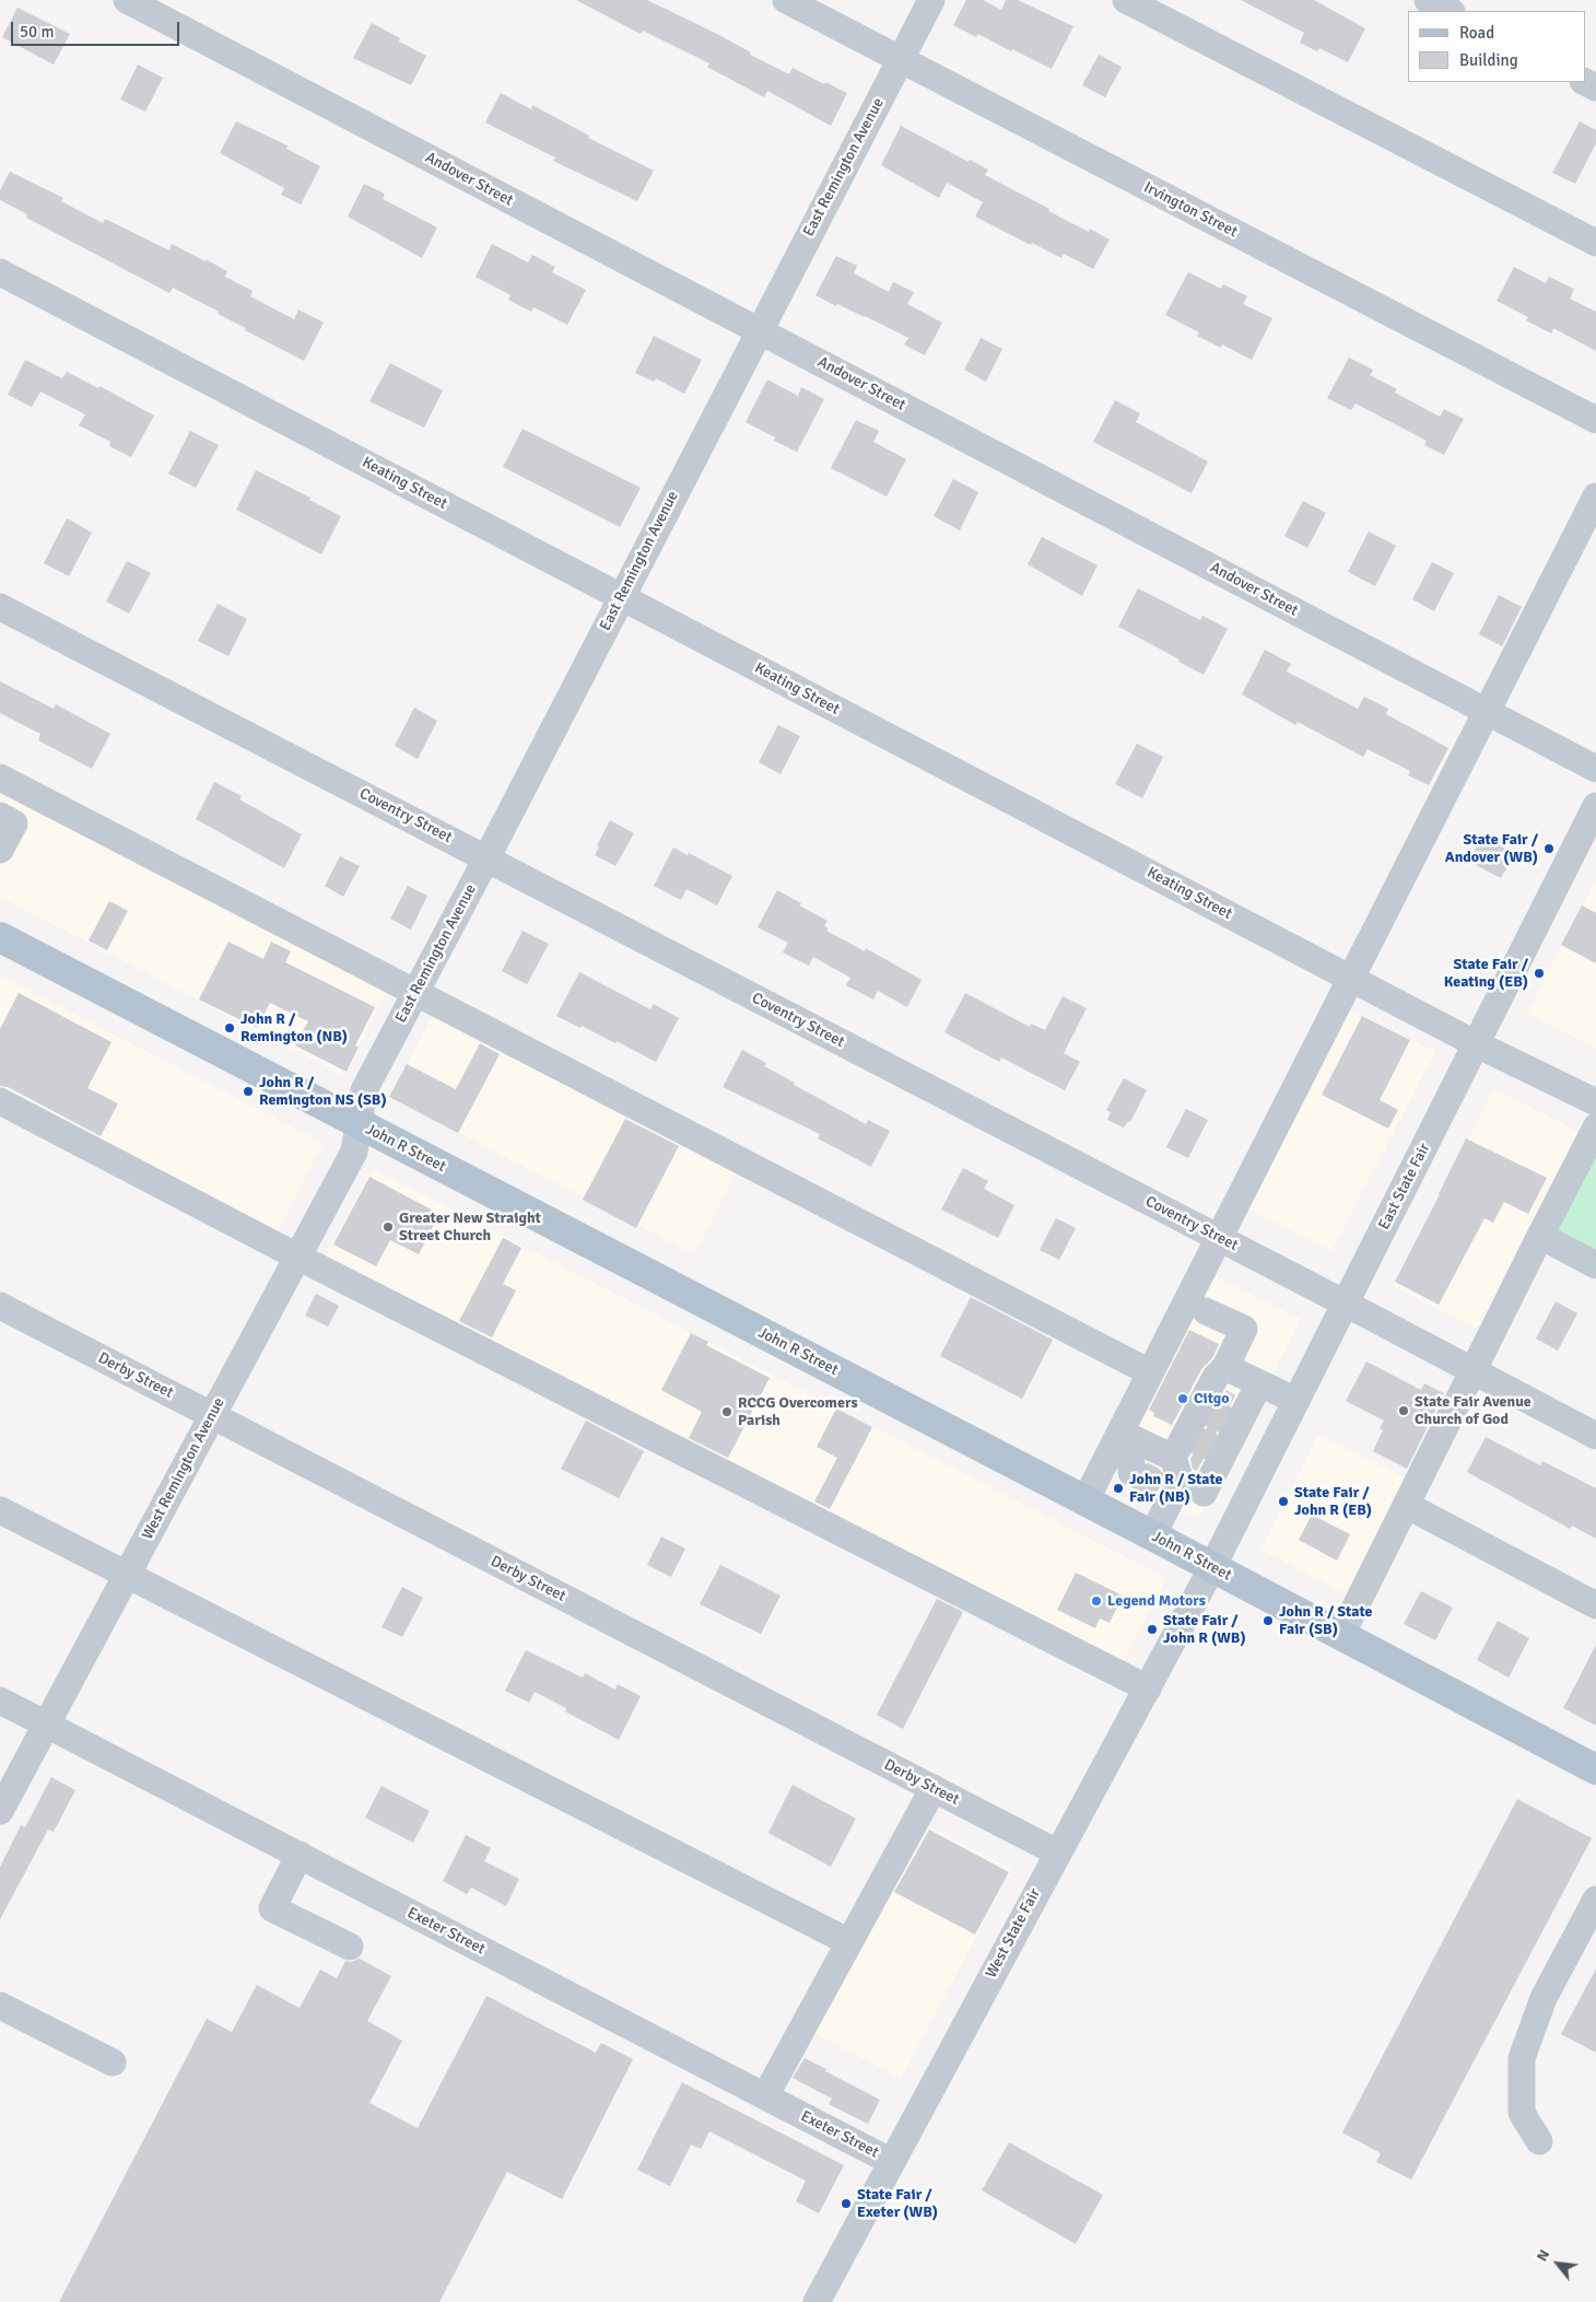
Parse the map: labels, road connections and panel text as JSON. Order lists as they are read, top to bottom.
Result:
{
  "streets": {
    "main road": ["John R Street"],
    "street": [
      "East Remington Avenue",
      "Andover Street",
      "Irvington Street",
      "Keating Street",
      "Coventry Street",
      "East State Fair",
      "Derby Street",
      "West Remington Avenue",
      "Exeter Street",
      "West State Fair"
    ]
  },
  "crossings": [
    ["East Remington Avenue", "Andover Street"],
    ["East Remington Avenue", "Irvington Street"],
    ["East Remington Avenue", "Keating Street"],
    ["East Remington Avenue", "Coventry Street"],
    ["East Remington Avenue", "John R Street"],
    ["East Remington Avenue", "West Remington Avenue"],
    ["Keating Street", "East State Fair"],
    ["Coventry Street", "East State Fair"],
    ["John R Street", "East State Fair"],
    ["John R Street", "West Remington Avenue"],
    ["John R Street", "West State Fair"],
    ["East State Fair", "West State Fair"],
    ["Derby Street", "West Remington Avenue"],
    ["Derby Street", "West State Fair"],
    ["West Remington Avenue", "Exeter Street"],
    ["Exeter Street", "West State Fair"]
  ],
  "places": [
    "State Fair / Andover (WB)",
    "State Fair / Keating (EB)",
    "John R / Remington (NB)",
    "John R / Remington NS (SB)",
    "Greater New Straight Street Church",
    "Citgo",
    "State Fair Avenue Church of God",
    "RCCG Overcomers Parish",
    "John R / State Fair (NB)",
    "State Fair / John R (EB)",
    "Legend Motors",
    "John R / State Fair (SB)",
    "State Fair / John R (WB)",
    "State Fair / Exeter (WB)"
  ],
  "legend": ["Road", "Building"],
  "scale_bar": "50 m",
  "north": "top left"
}
